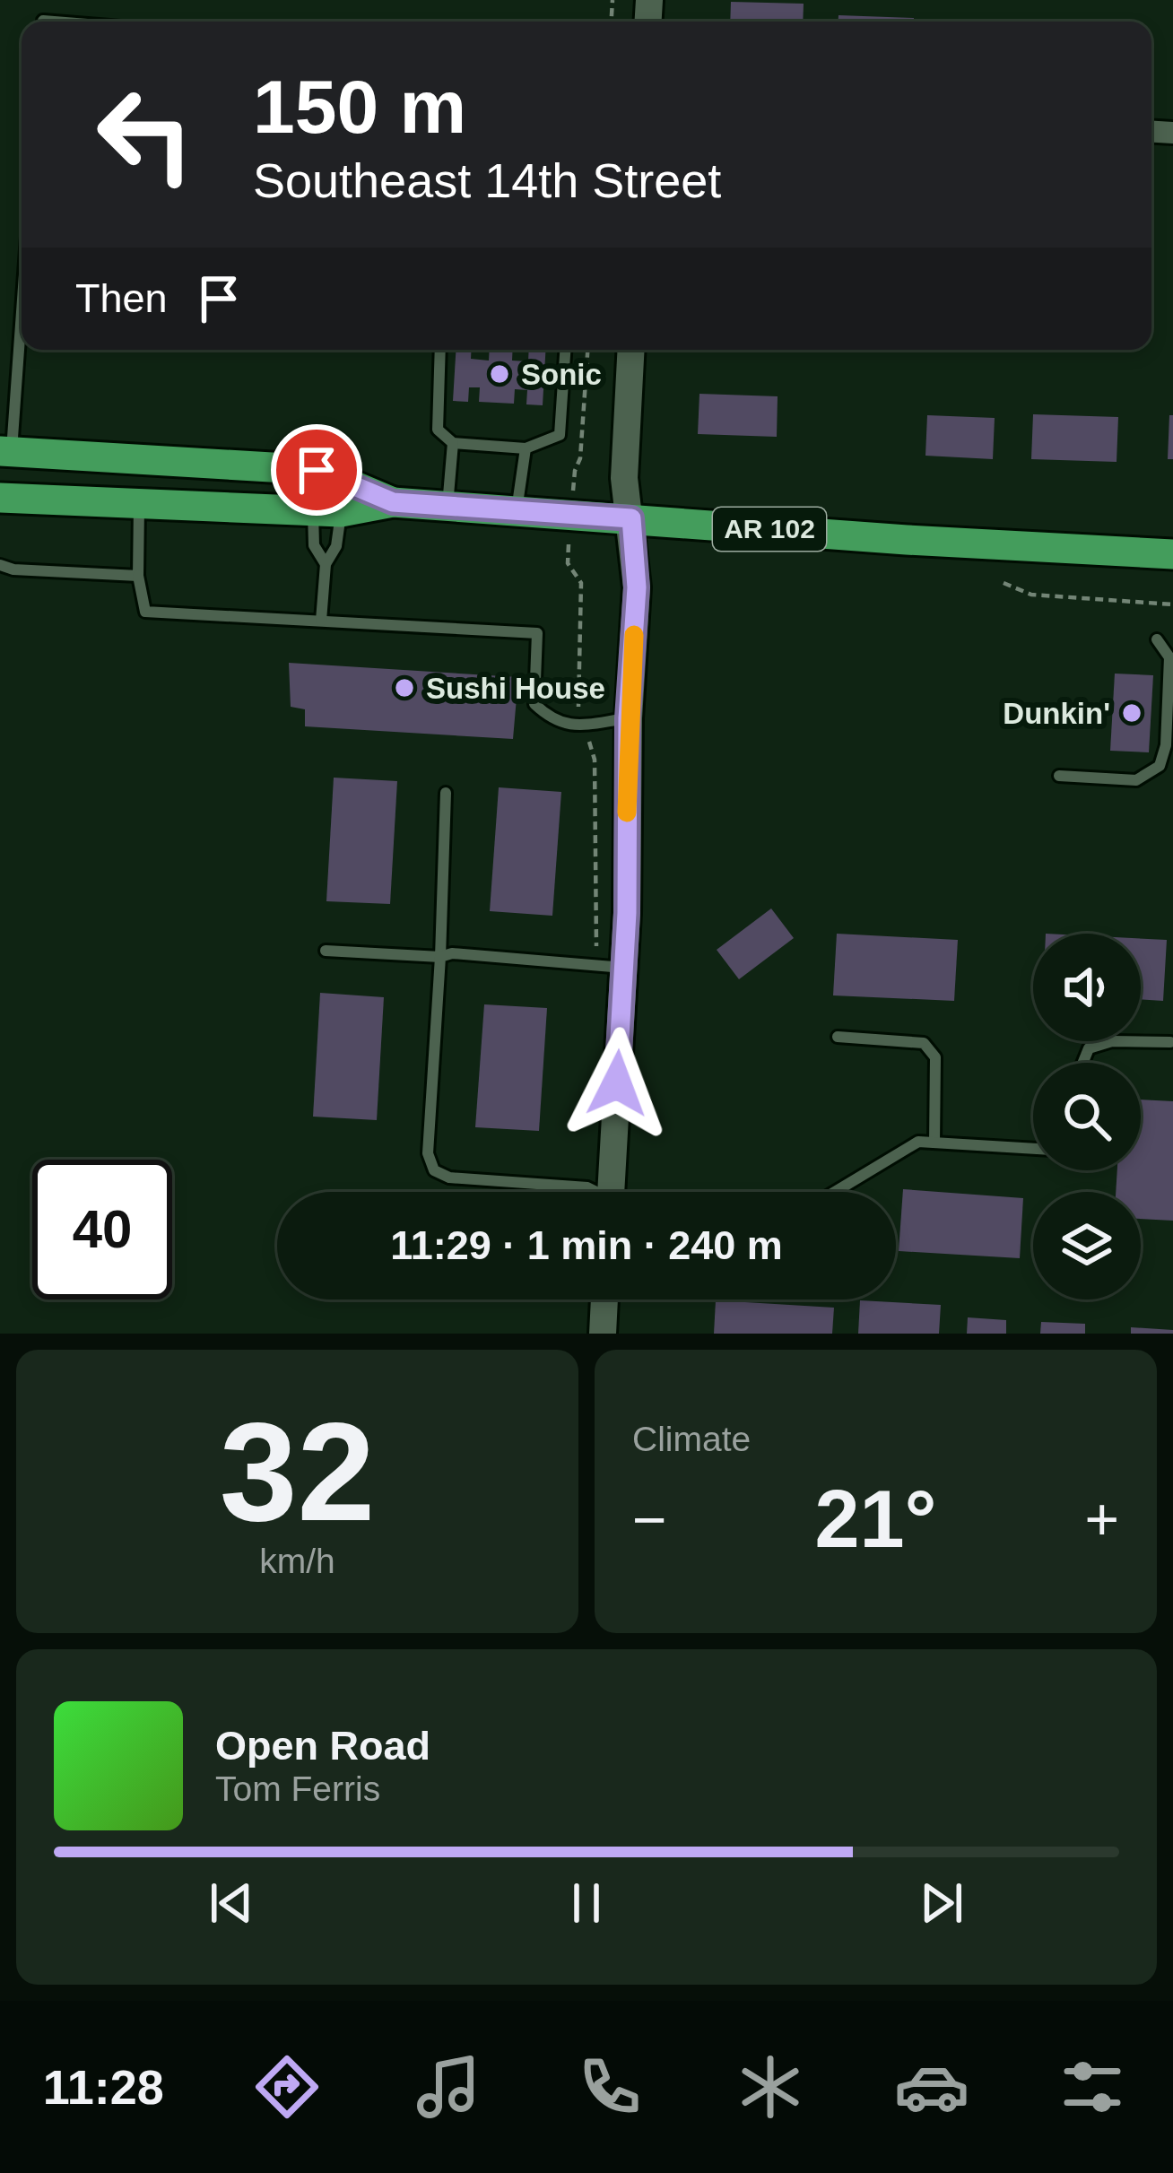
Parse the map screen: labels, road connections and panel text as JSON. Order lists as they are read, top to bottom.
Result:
{
  "streets": {
    "main road": ["AR 102"]
  },
  "places": ["Sonic", "Sushi House", "Dunkin'"],
  "page": {
    "turn": ["150 m", "Southeast 14th Street"],
    "then": "Then",
    "limit": "40",
    "trip": "11:29 · 1 min · 240 m",
    "tile": [
      ["32", "km/h"],
      "Climate"
    ],
    "heat": ["−", "21°", "+"],
    "song": ["Open Road", "Tom Ferris"],
    "tabs": "11:28"
  }
}
